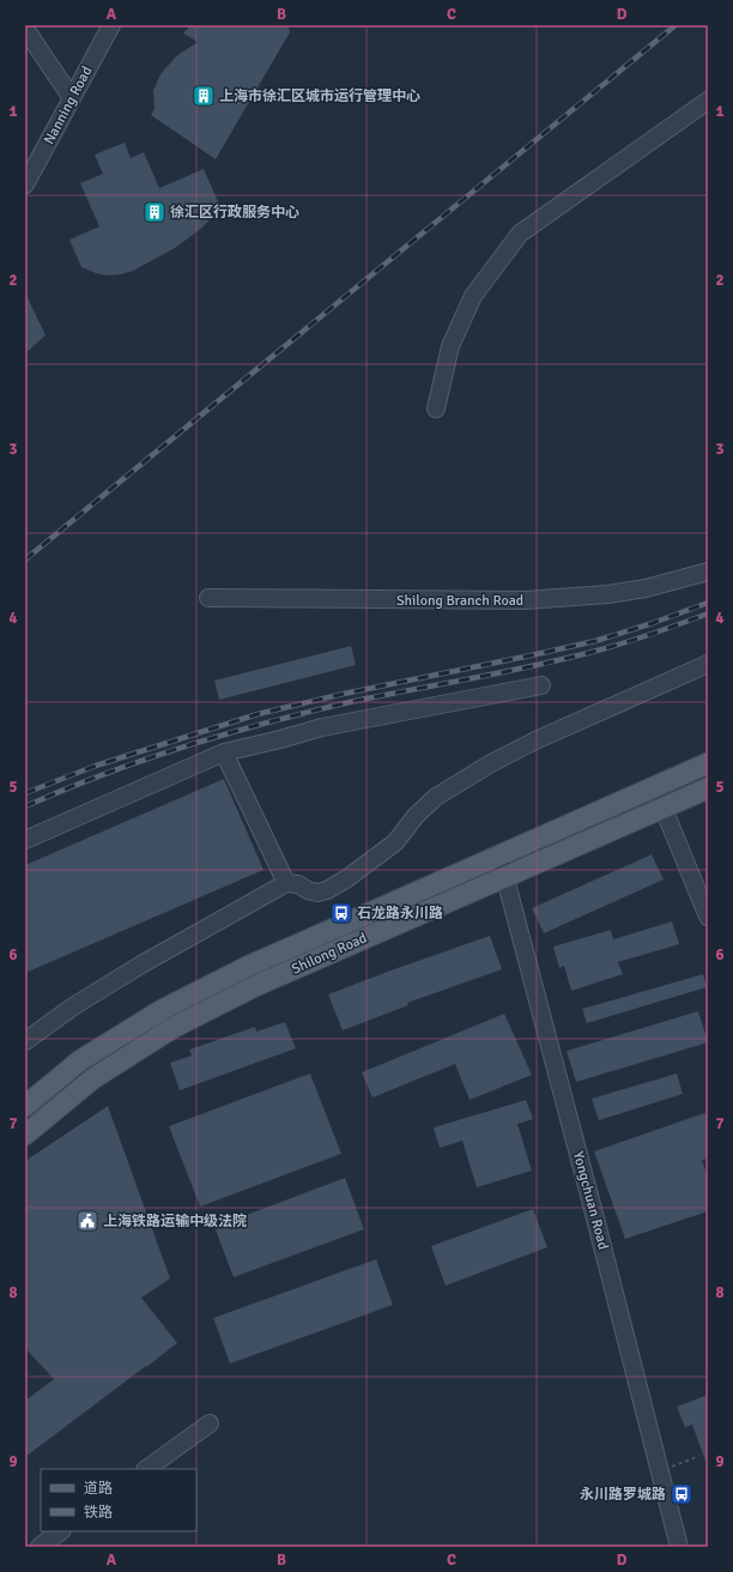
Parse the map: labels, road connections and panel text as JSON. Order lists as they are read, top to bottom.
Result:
{
  "streets": {
    "main road": ["Shilong Road"],
    "street": ["Nanning Road", "Shilong Branch Road", "Yongchuan Road"]
  },
  "crossings": [
    ["Shilong Road", "Yongchuan Road"]
  ],
  "places": {
    "building": ["上海市徐汇区城市运行管理中心", "徐汇区行政服务中心"],
    "bus stop": ["石龙路永川路", "永川路罗城路"],
    "public building": ["上海铁路运输中级法院"]
  },
  "legend": ["道路", "铁路"],
  "grid": {
    "columns": [
      "A",
      "B",
      "C",
      "D"
    ],
    "rows": [
      "1",
      "2",
      "3",
      "4",
      "5",
      "6",
      "7",
      "8",
      "9"
    ]
  }
}
